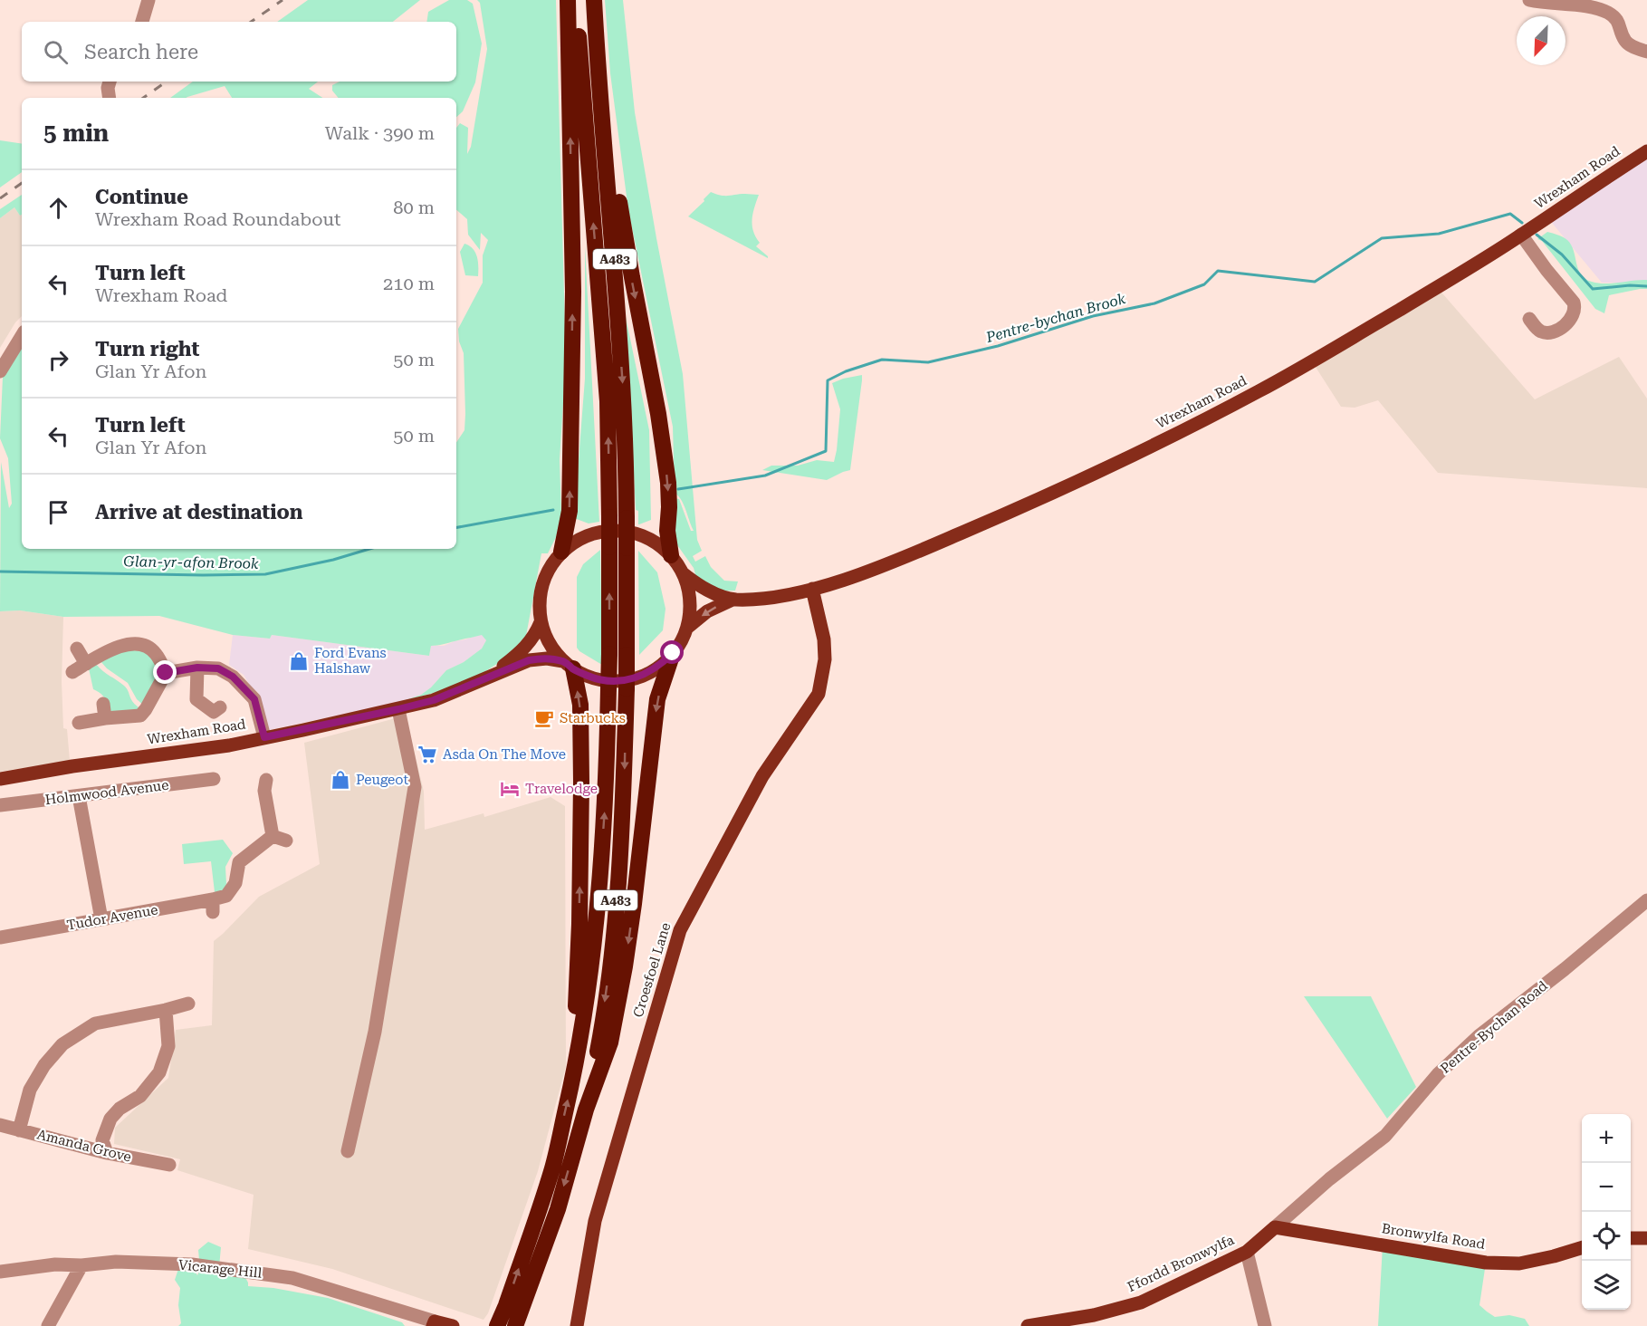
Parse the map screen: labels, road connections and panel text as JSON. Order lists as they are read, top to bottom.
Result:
{
  "streets": {
    "highway": ["A483"],
    "main road": [
      "Wrexham Road",
      "Croesfoel Lane",
      "Bronwylfa Road",
      "Ffordd Bronwylfa"
    ],
    "street": [
      "Holmwood Avenue",
      "Tudor Avenue",
      "Pentre-Bychan Road",
      "Amanda Grove",
      "Vicarage Hill"
    ]
  },
  "crossings": [
    ["Wrexham Road", "Croesfoel Lane"],
    ["Pentre-Bychan Road", "Bronwylfa Road"],
    ["Pentre-Bychan Road", "Ffordd Bronwylfa"],
    ["Bronwylfa Road", "Ffordd Bronwylfa"]
  ],
  "water": ["Pentre-bychan Brook", "Glan-yr-afon Brook"],
  "places": {
    "shop": ["Ford Evans Halshaw", "Peugeot"],
    "cafe": ["Starbucks"],
    "supermarket": ["Asda On The Move"],
    "hotel": ["Travelodge"]
  },
  "north": "bottom left",
  "page": {
    "search": "Search here",
    "heading": ["5 min", "Walk · 390 m"],
    "list": [
      ["Continue", "Wrexham Road Roundabout", "80 m"],
      ["Turn left", "Wrexham Road", "210 m"],
      ["Turn right", "Glan Yr Afon", "50 m"],
      ["Turn left", "Glan Yr Afon", "50 m"],
      "Arrive at destination"
    ],
    "map_buttons": ["+", "−"]
  }
}
